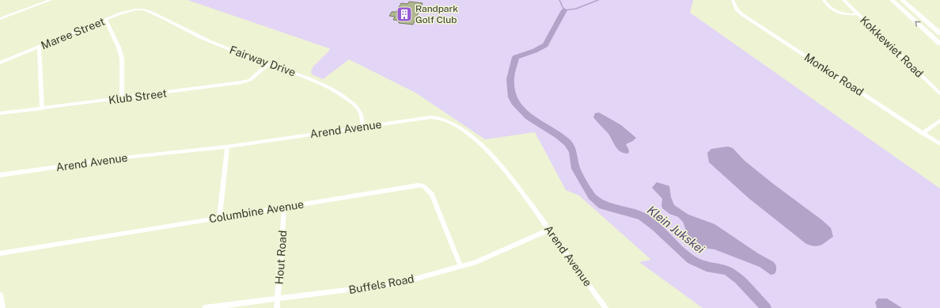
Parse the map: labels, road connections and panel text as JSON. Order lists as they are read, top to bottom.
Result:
{
  "streets": {
    "street": [
      "Maree Street",
      "Kokkewiet Road",
      "Fairway Drive",
      "Monkor Road",
      "Klub Street",
      "Arend Avenue",
      "Columbine Avenue",
      "Hout Road",
      "Buffels Road"
    ]
  },
  "crossings": [
    ["Maree Street", "Fairway Drive"],
    ["Fairway Drive", "Klub Street"],
    ["Fairway Drive", "Arend Avenue"],
    ["Arend Avenue", "Buffels Road"],
    ["Columbine Avenue", "Hout Road"],
    ["Columbine Avenue", "Buffels Road"],
    ["Hout Road", "Buffels Road"]
  ],
  "water": ["Klein Jukskei"],
  "places": {
    "building": ["Randpark Golf Club"]
  }
}
